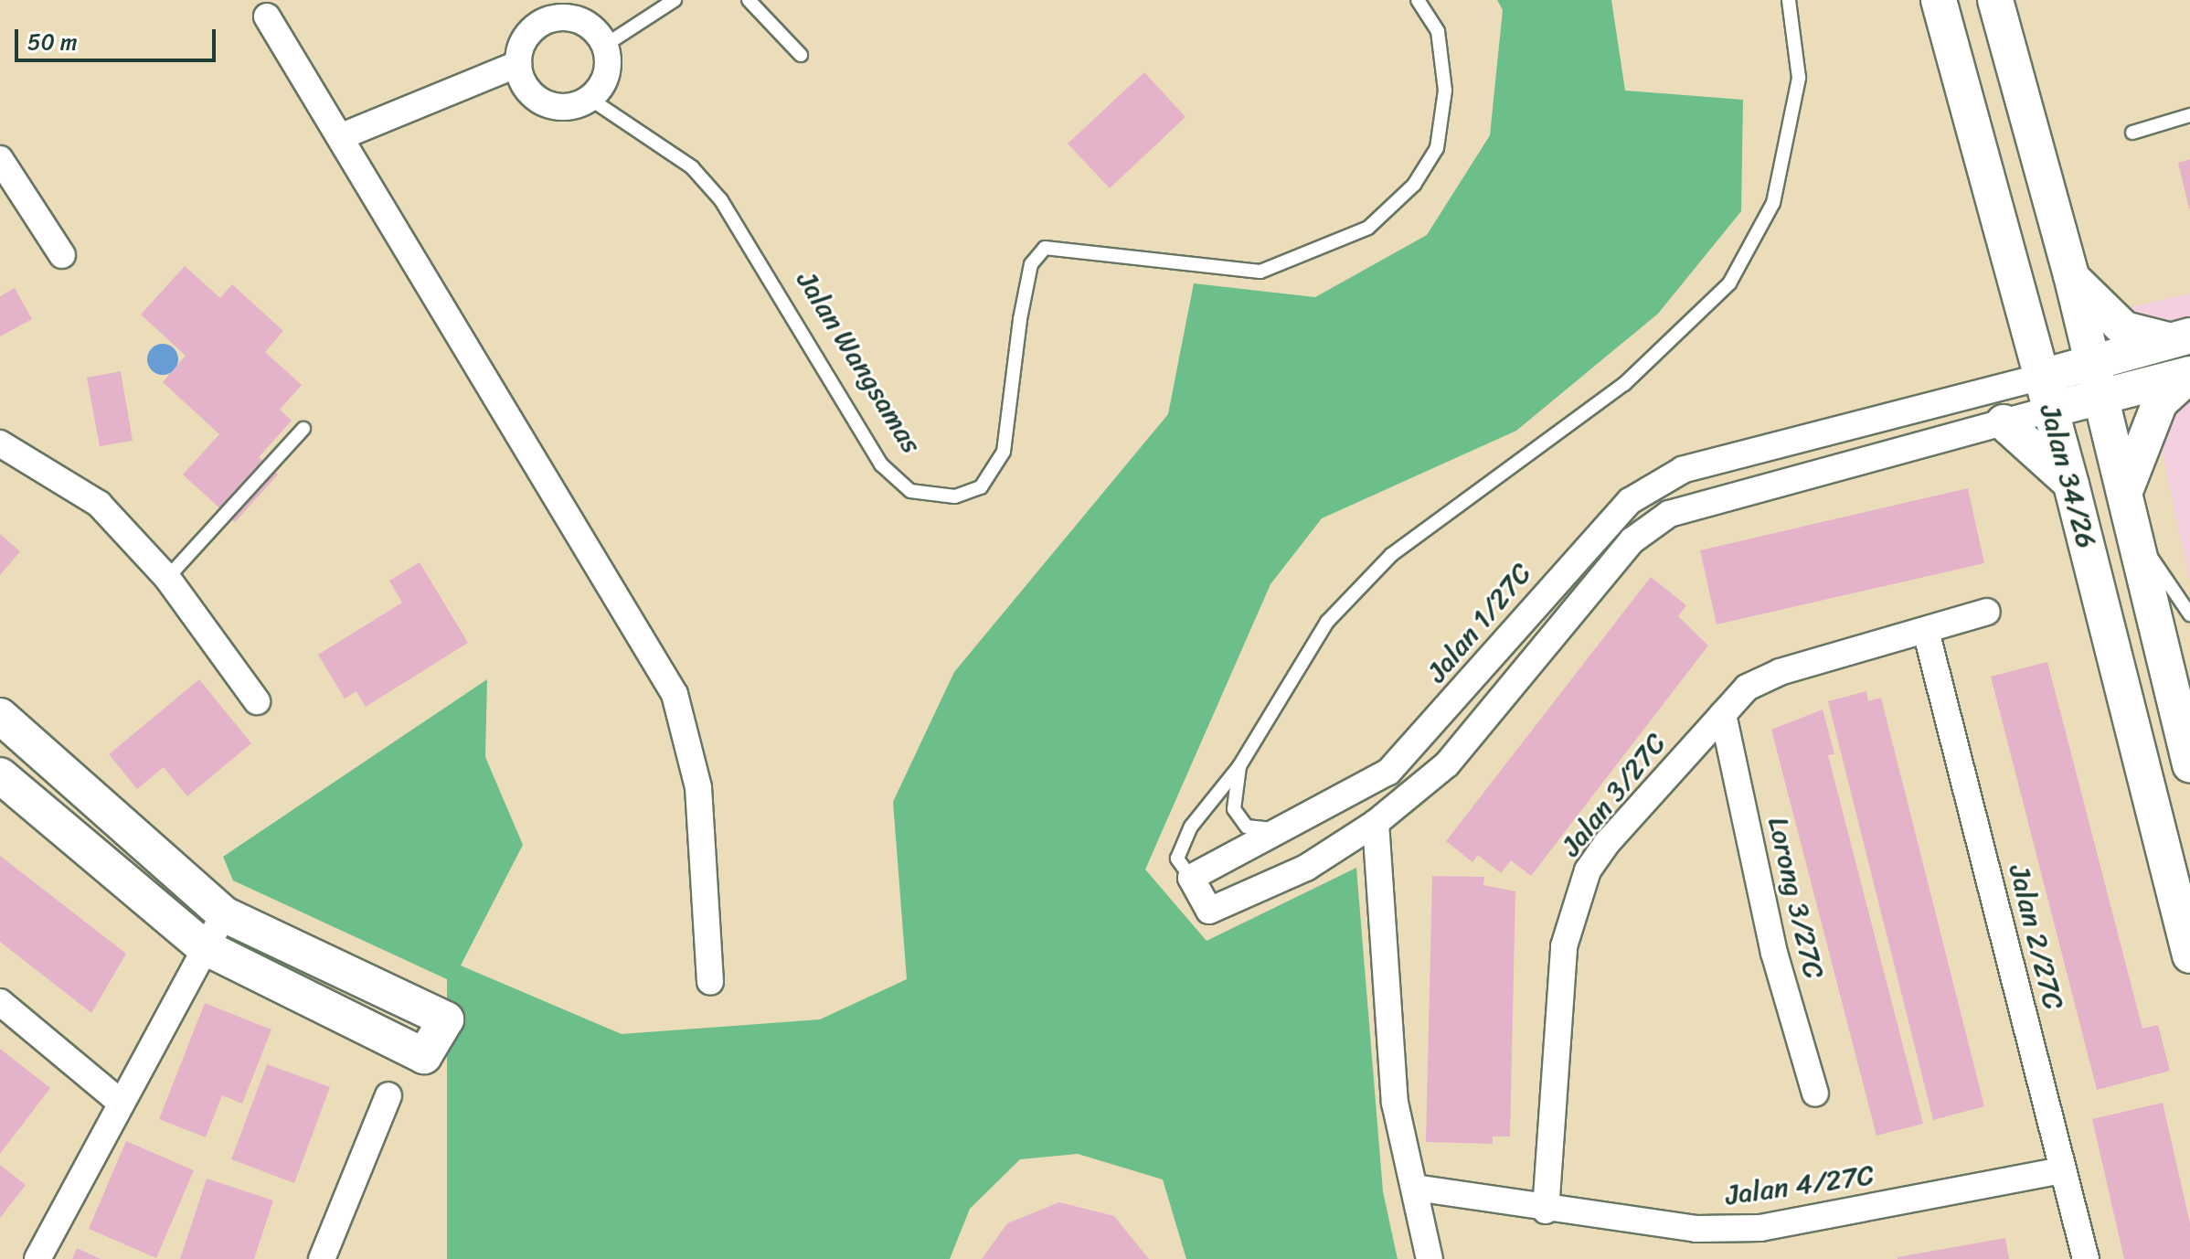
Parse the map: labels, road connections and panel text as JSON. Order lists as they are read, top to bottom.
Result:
{
  "streets": {
    "main road": ["Jalan 34/26"],
    "street": [
      "Jalan 1/27C",
      "Jalan 3/27C",
      "Lorong 3/27C",
      "Jalan 2/27C",
      "Jalan 4/27C"
    ],
    "lane": ["Jalan Wangsamas"]
  },
  "crossings": [
    ["Jalan 34/26", "Jalan 1/27C"],
    ["Jalan 3/27C", "Lorong 3/27C"],
    ["Jalan 3/27C", "Jalan 2/27C"],
    ["Jalan 3/27C", "Jalan 4/27C"],
    ["Jalan 2/27C", "Jalan 4/27C"]
  ],
  "scale_bar": "50 m"
}
